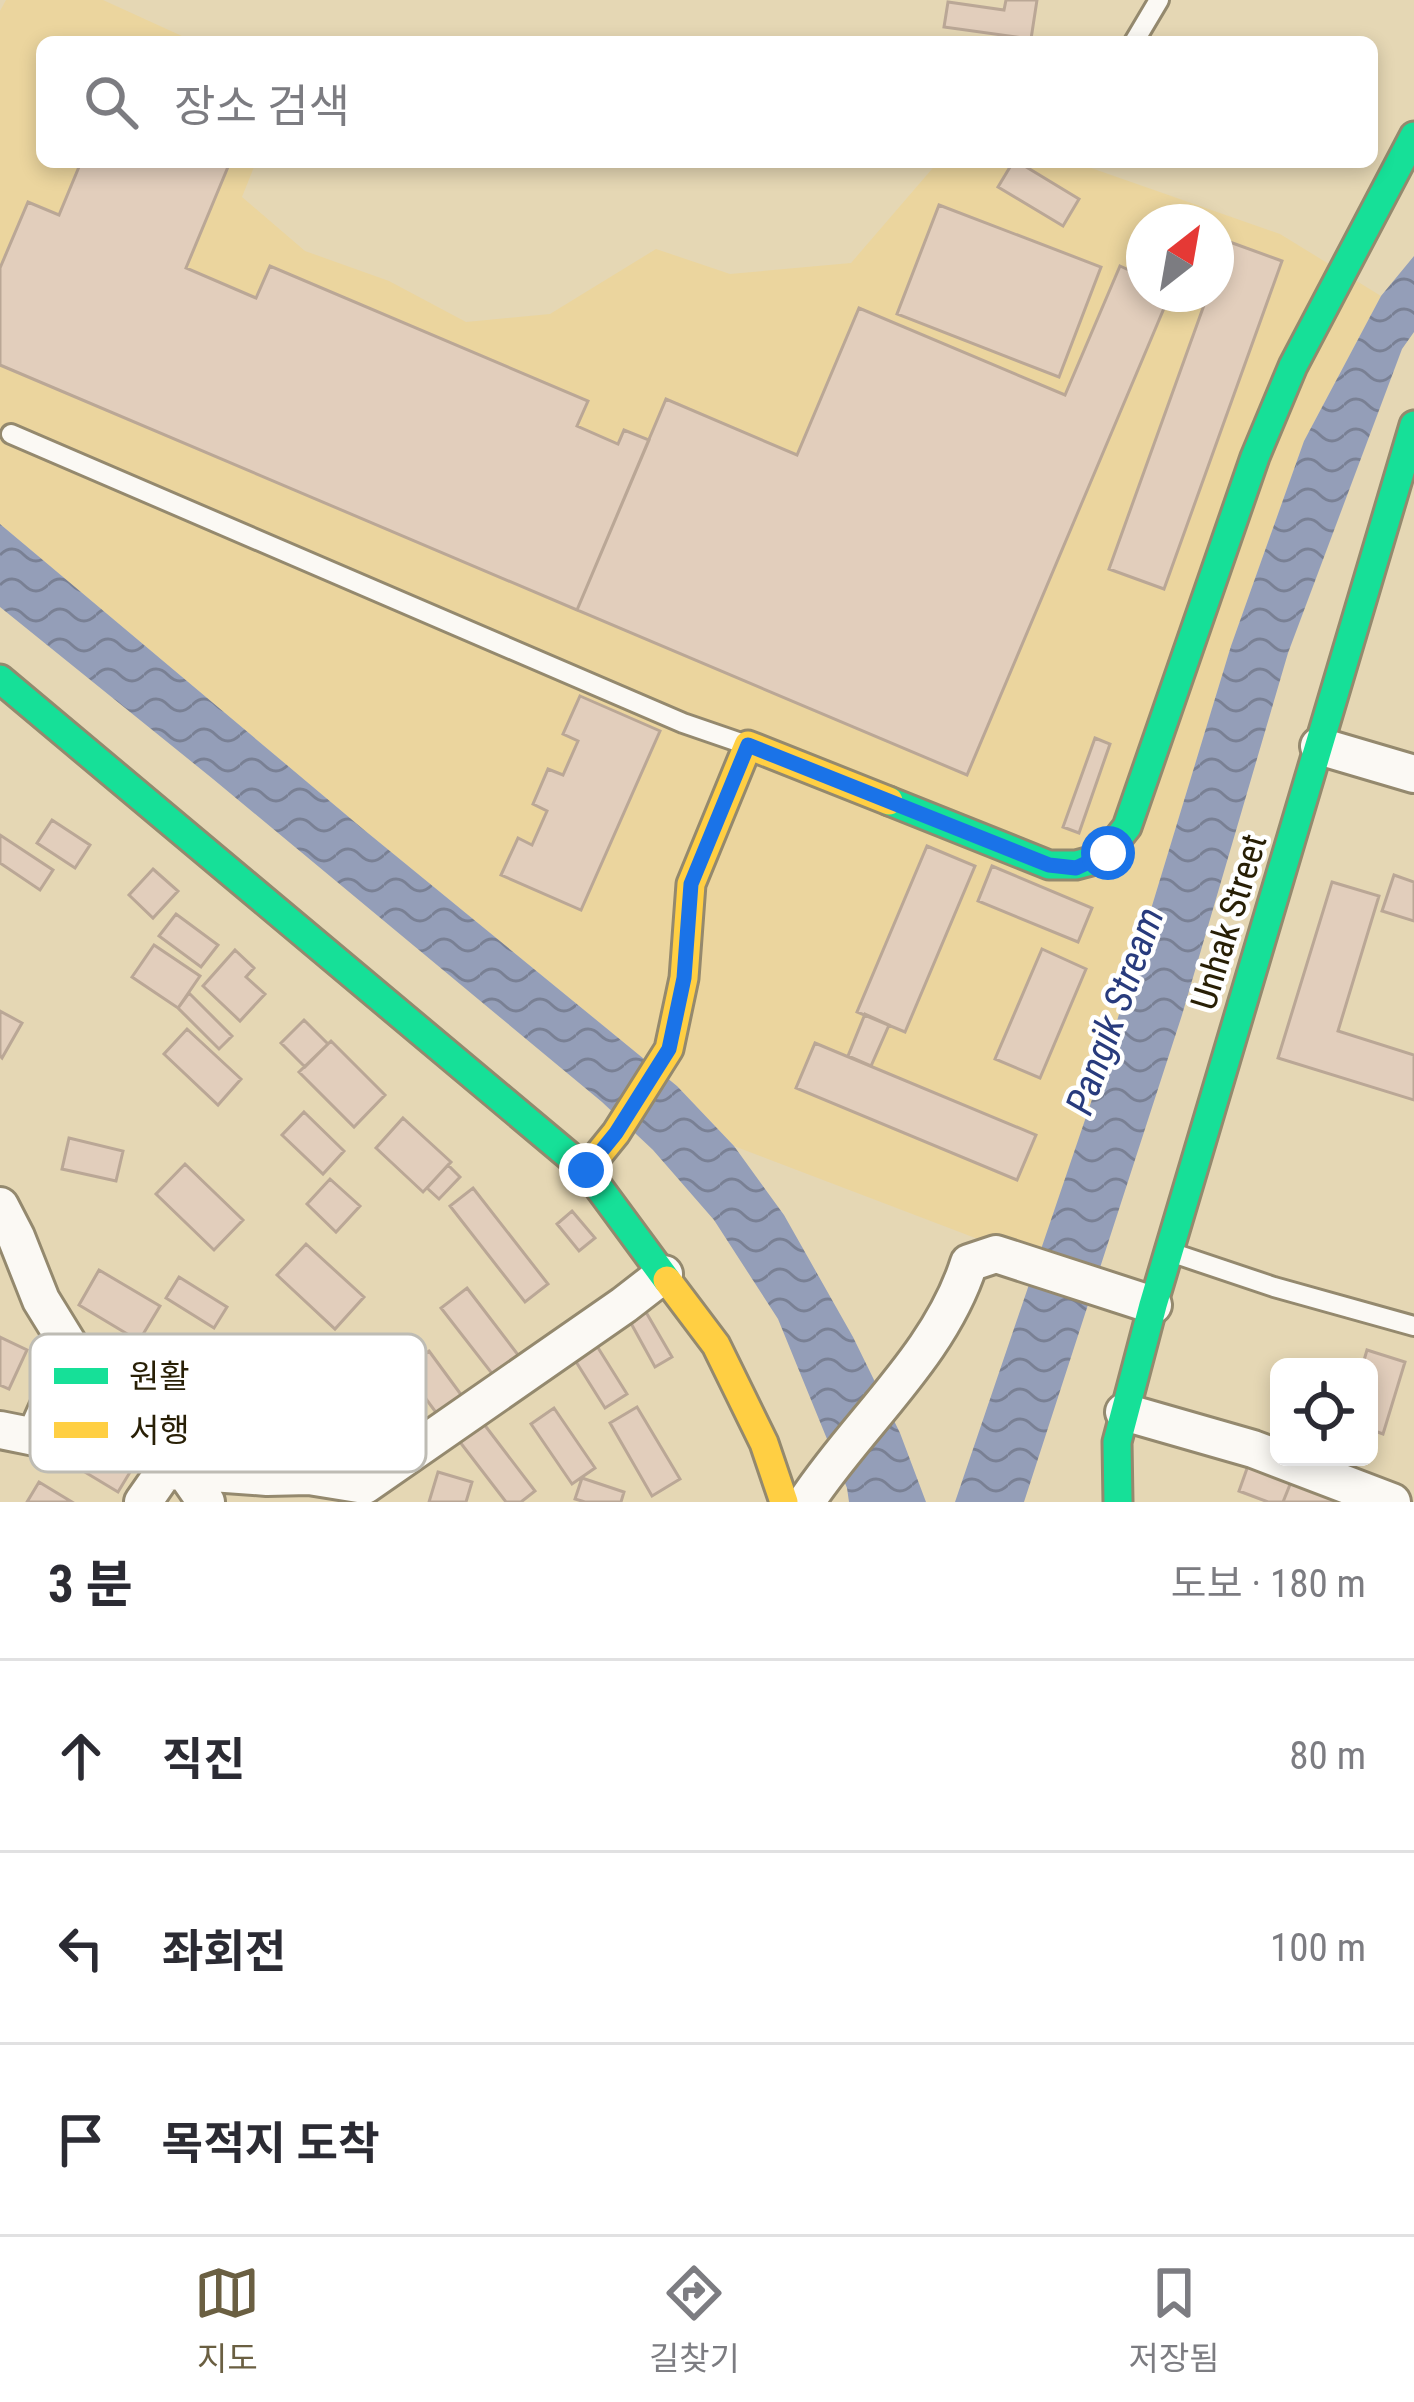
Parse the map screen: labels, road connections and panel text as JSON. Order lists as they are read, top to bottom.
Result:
{
  "streets": {
    "street": ["Unhak Street"]
  },
  "water": ["Pangik Stream"],
  "legend": ["원활", "서행"],
  "north": "top right",
  "page": {
    "search": "장소 검색",
    "heading": ["3 분", "도보 · 180 m"],
    "list": [
      ["직진", "80 m"],
      ["좌회전", "100 m"],
      "목적지 도착"
    ],
    "nav": ["지도", "길찾기", "저장됨"]
  }
}
